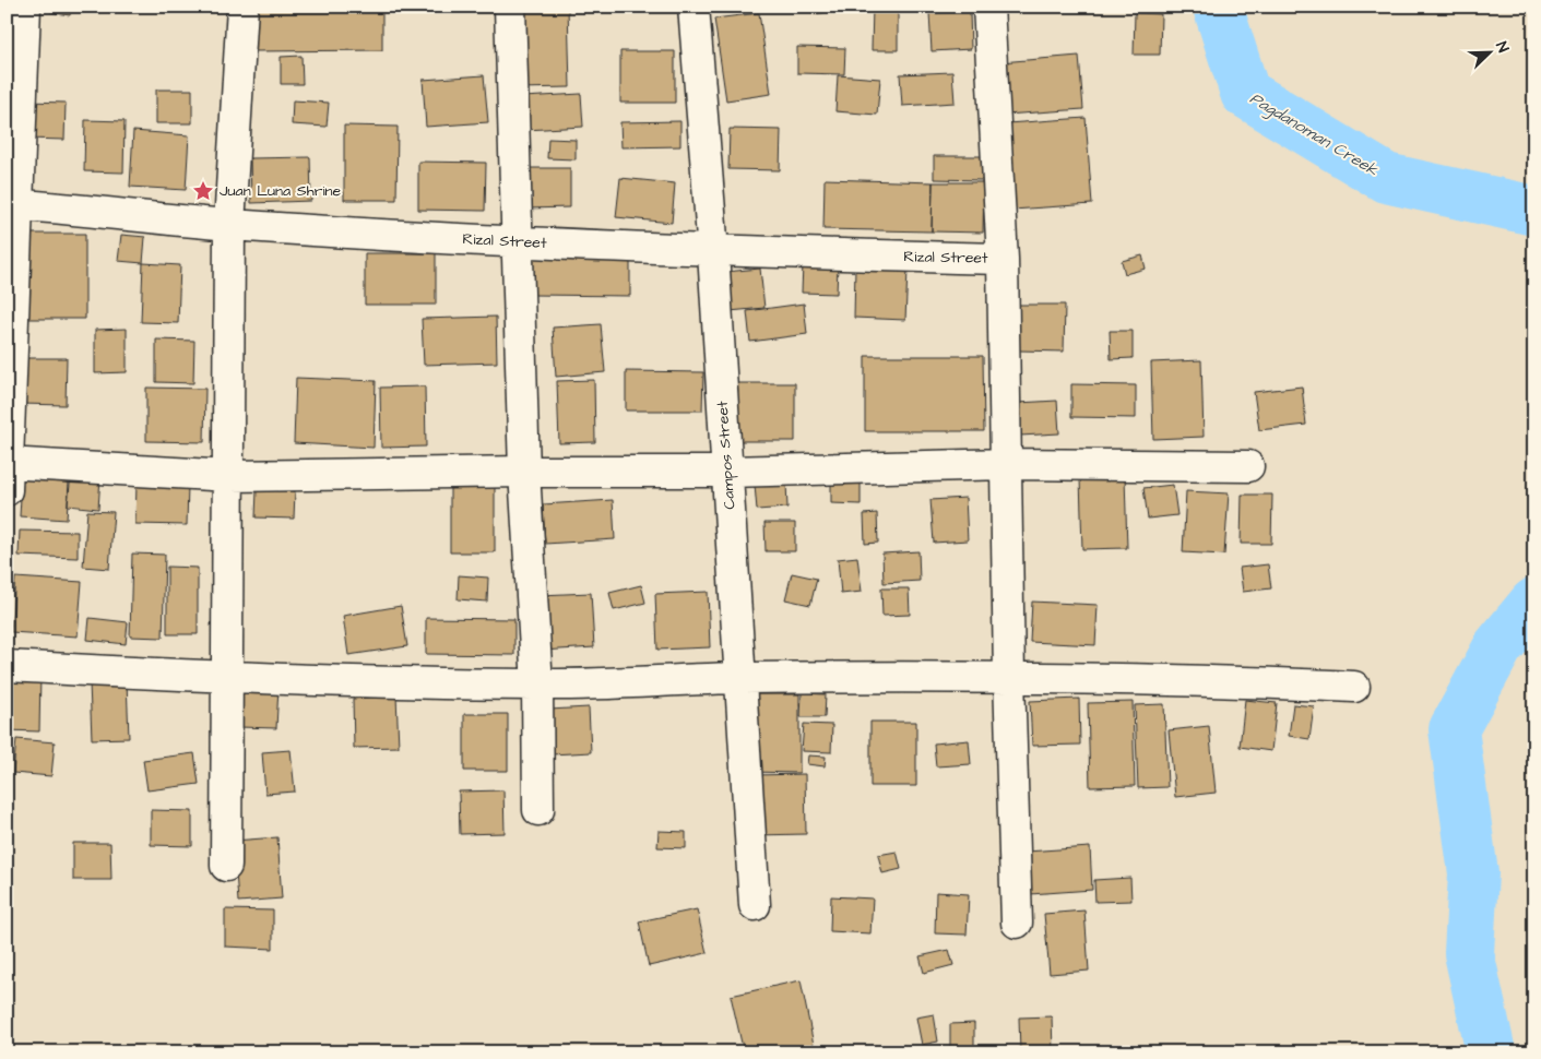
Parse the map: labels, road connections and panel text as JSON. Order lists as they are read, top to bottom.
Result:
{
  "streets": {
    "street": ["Rizal Street", "Campos Street"]
  },
  "crossings": [
    ["Rizal Street", "Campos Street"]
  ],
  "water": ["Pagdanoman Creek"],
  "places": {
    "place": ["Juan Luna Shrine"]
  },
  "north": "top right"
}
